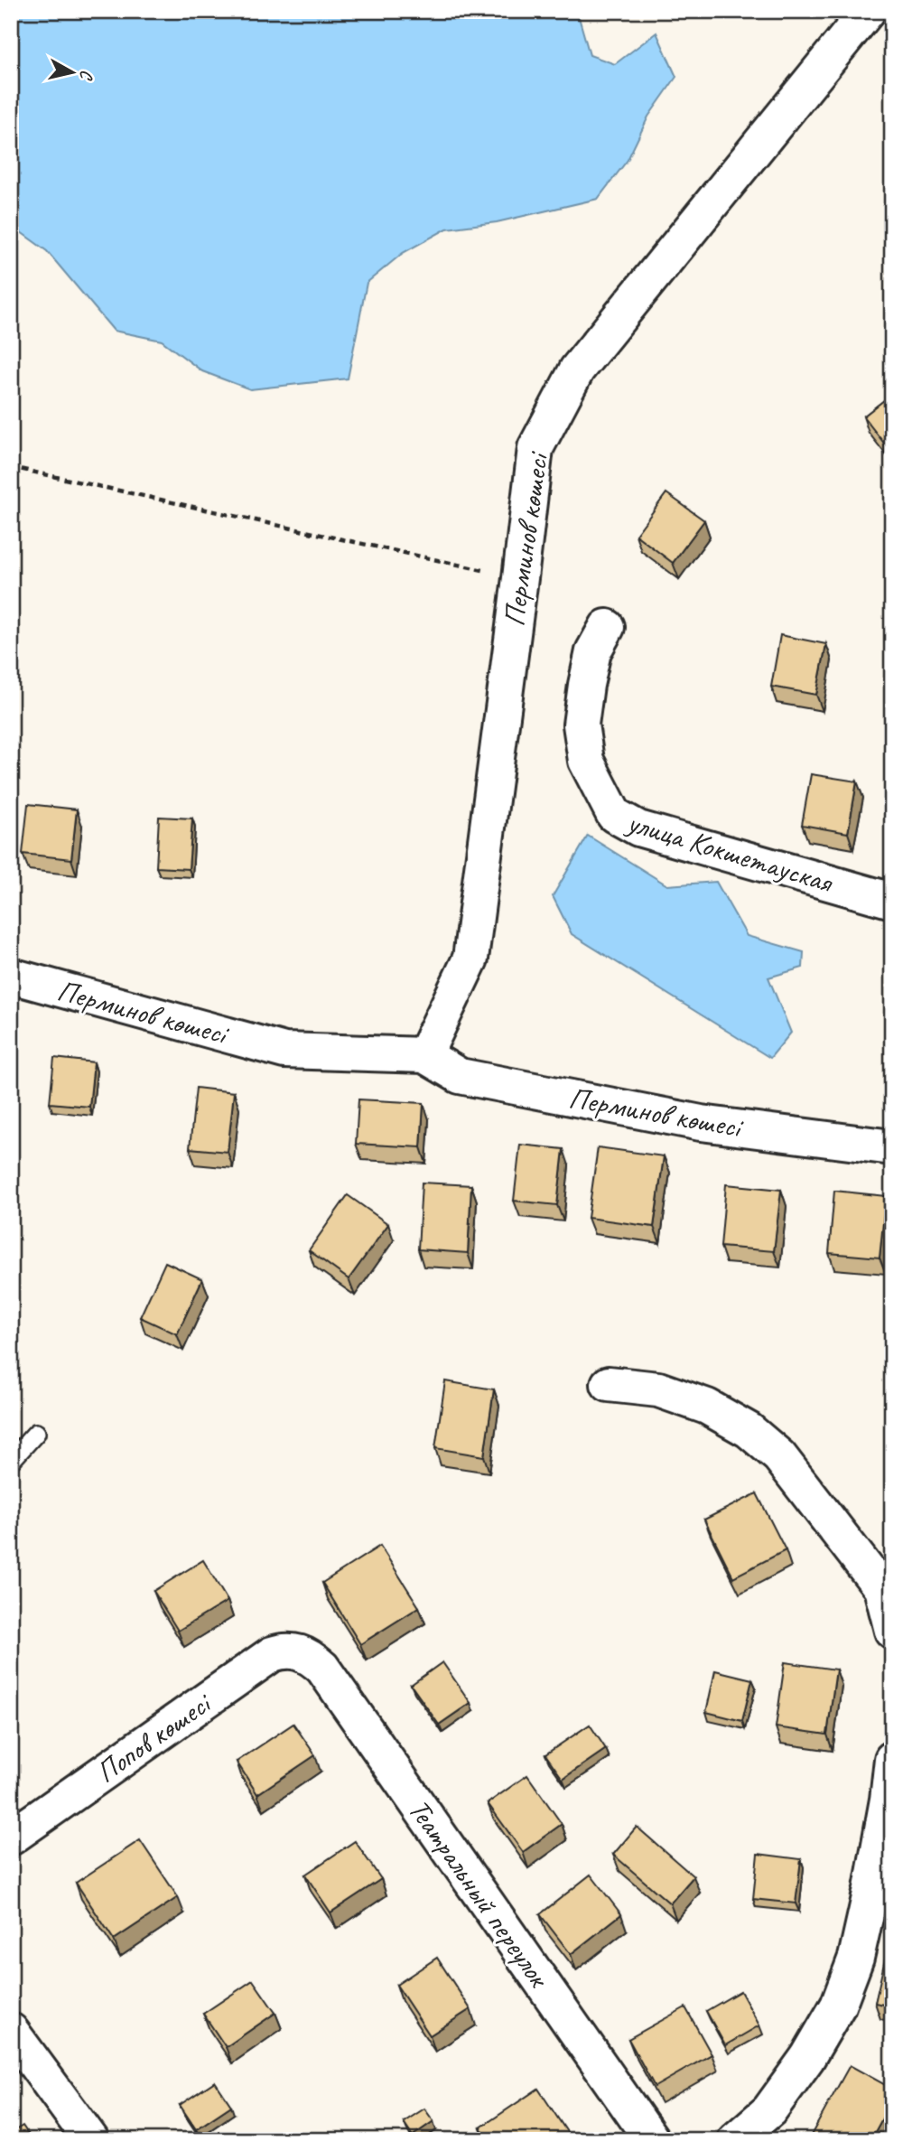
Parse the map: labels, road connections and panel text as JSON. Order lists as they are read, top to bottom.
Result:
{
  "streets": {
    "street": [
      "Перминов көшесі",
      "улица Кокшетауская",
      "Попов көшесі",
      "Театральный переулок"
    ]
  },
  "crossings": [
    ["Попов көшесі", "Театральный переулок"]
  ],
  "north": "right"
}
